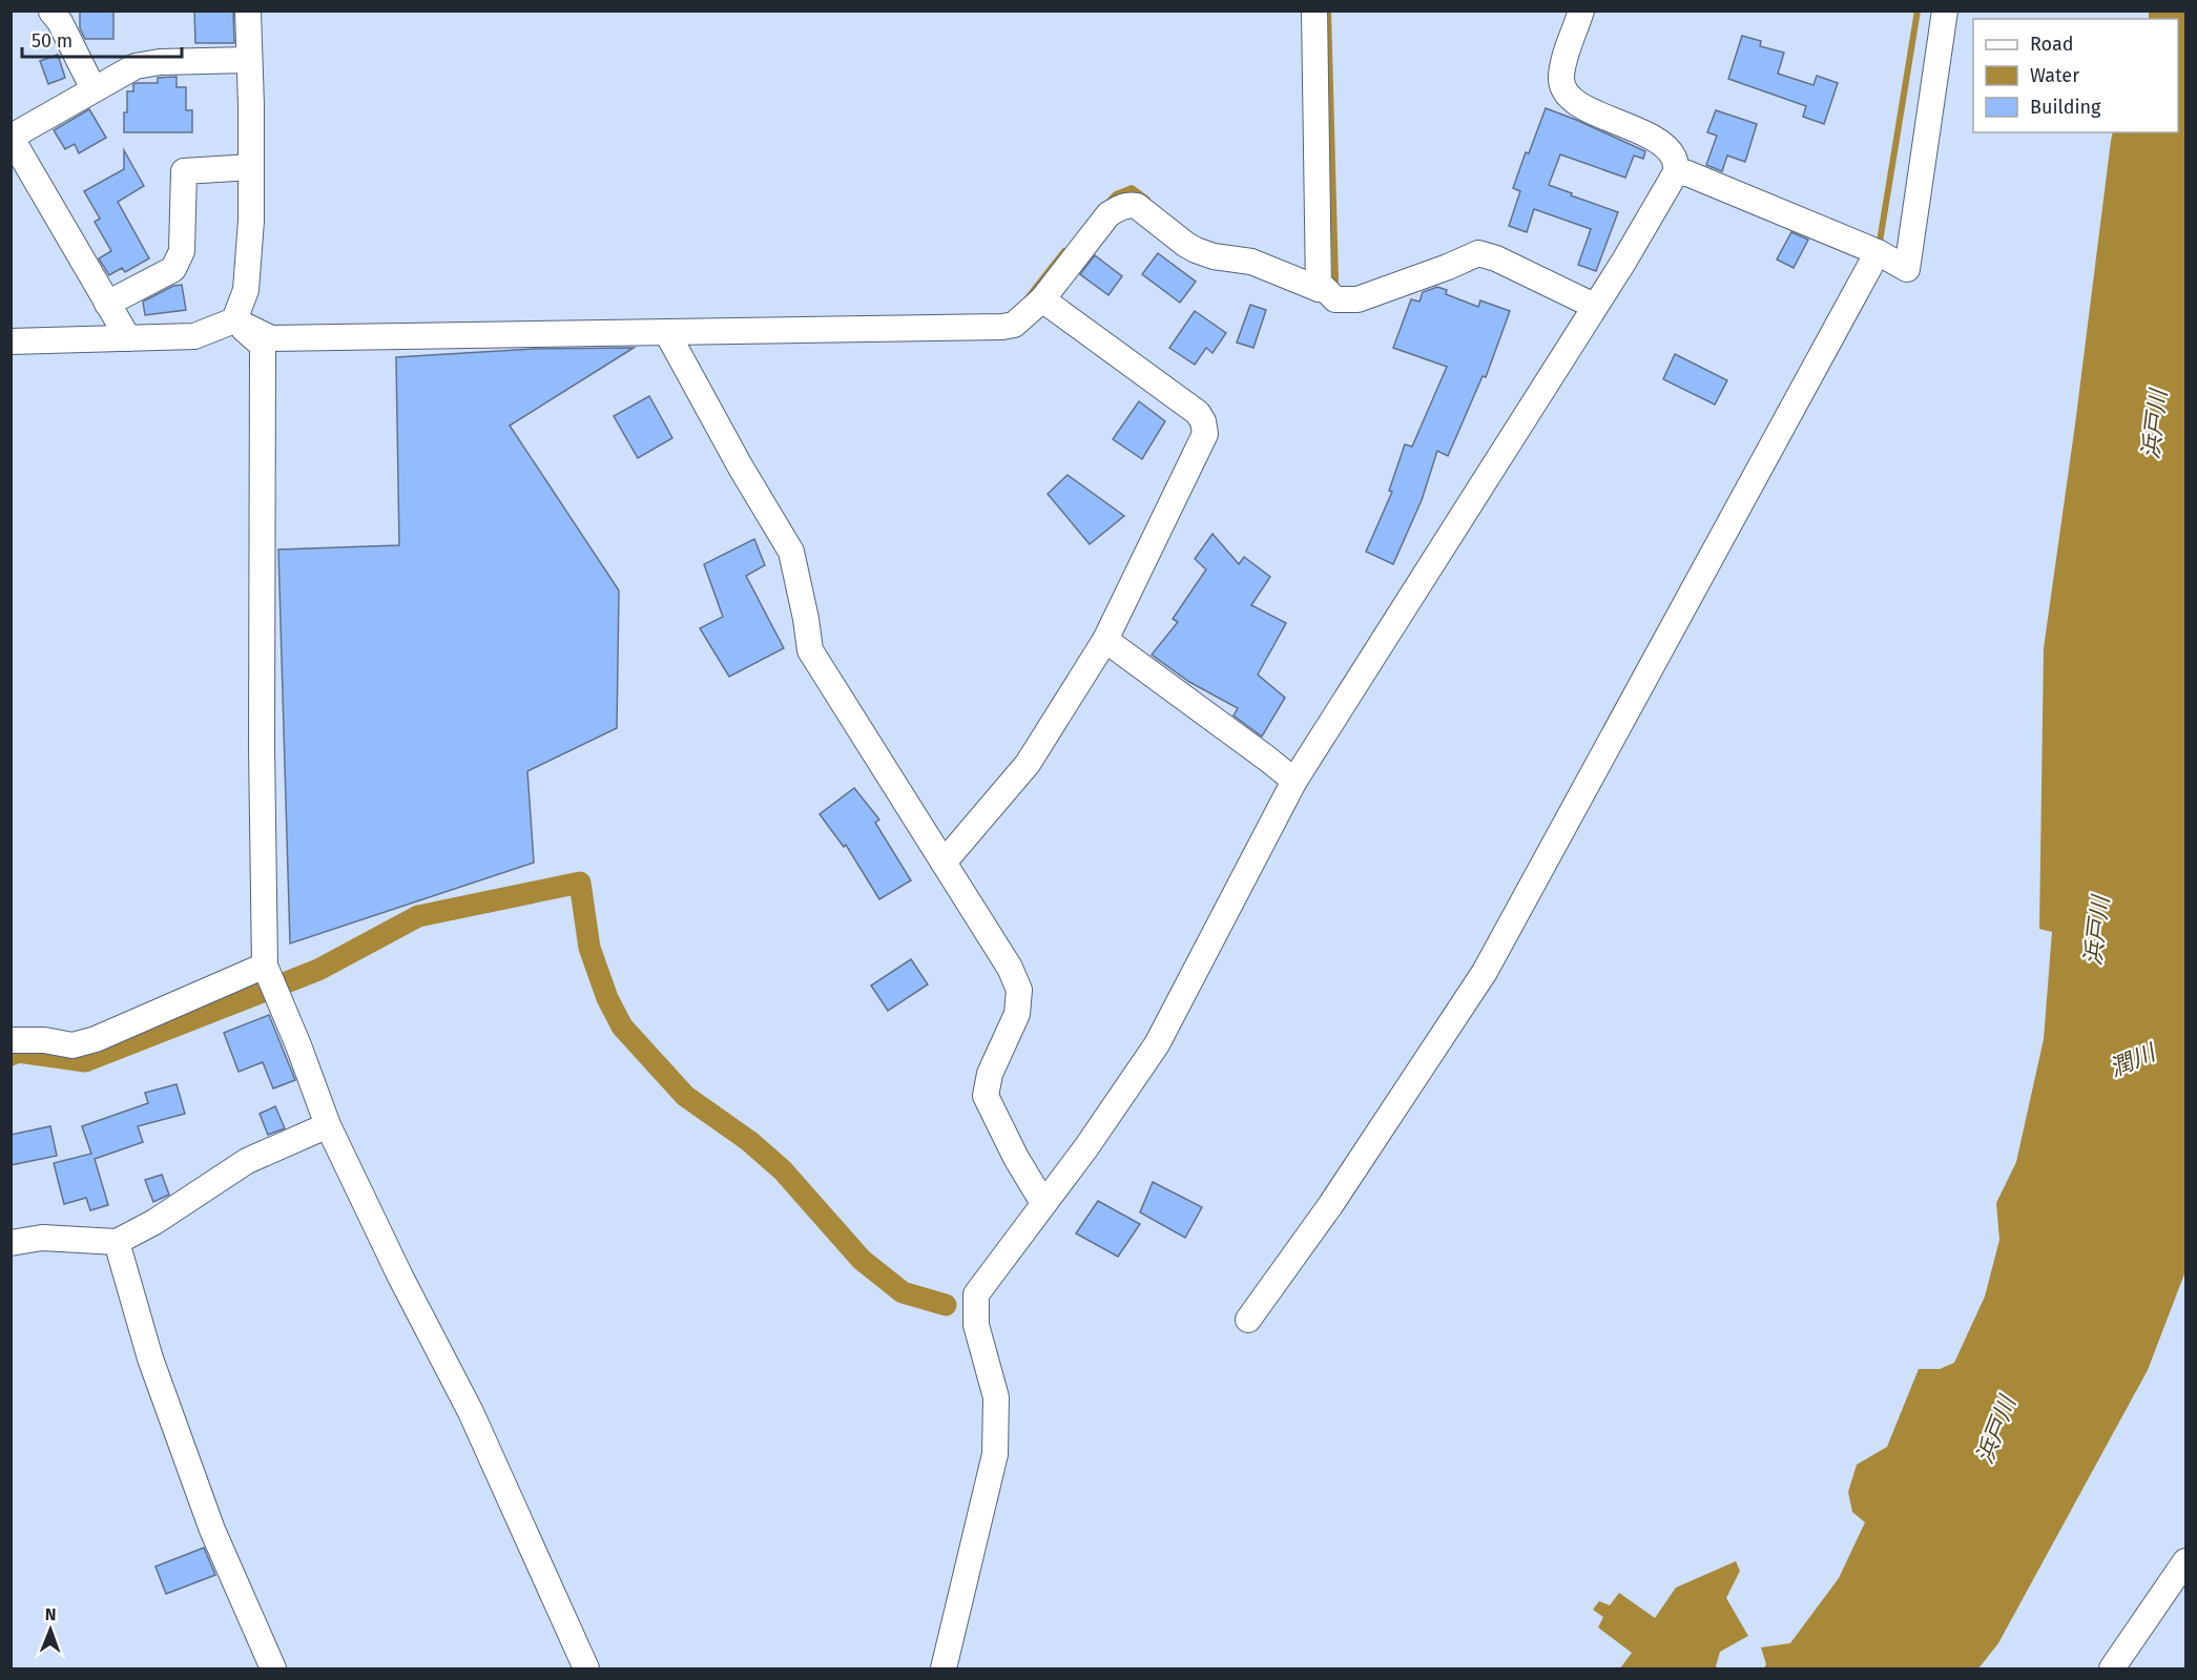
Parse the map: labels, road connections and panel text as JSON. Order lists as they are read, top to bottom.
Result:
{
  "water": ["浜戸川", "潤川"],
  "legend": ["Road", "Water", "Building"],
  "scale_bar": "50 m",
  "north": "top"
}
